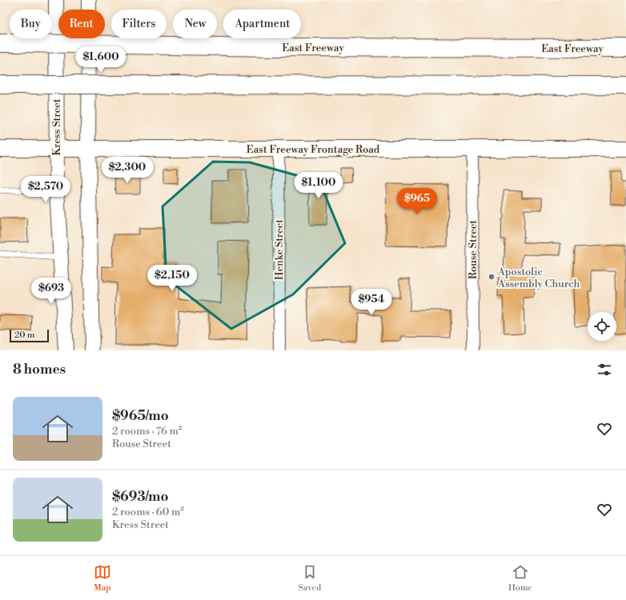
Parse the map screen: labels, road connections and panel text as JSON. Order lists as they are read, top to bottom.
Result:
{
  "streets": {
    "highway": ["East Freeway"],
    "main road": ["East Freeway Frontage Road"],
    "street": ["Kress Street", "Henke Street", "Rouse Street"]
  },
  "crossings": [
    ["Kress Street", "East Freeway Frontage Road"],
    ["East Freeway Frontage Road", "Henke Street"],
    ["East Freeway Frontage Road", "Rouse Street"]
  ],
  "places": ["Apostolic Assembly Church"],
  "scale_bar": "20 m",
  "page": {
    "chip": [
      "Buy",
      "Rent",
      "Filters",
      "New",
      "Apartment"
    ],
    "price": [
      "$1,600",
      "$2,300",
      "$1,100",
      "$2,570",
      "$965",
      "$2,150",
      "$693",
      "$954"
    ],
    "scale": "20 m",
    "heading": "8 homes",
    "list": [
      {
        "name": "$965/mo",
        "note": "2 rooms · 76 m² · Rouse Street"
      },
      {
        "name": "$693/mo",
        "note": "2 rooms · 60 m² · Kress Street"
      }
    ],
    "tabs": ["Map", "Saved", "Home"]
  }
}
